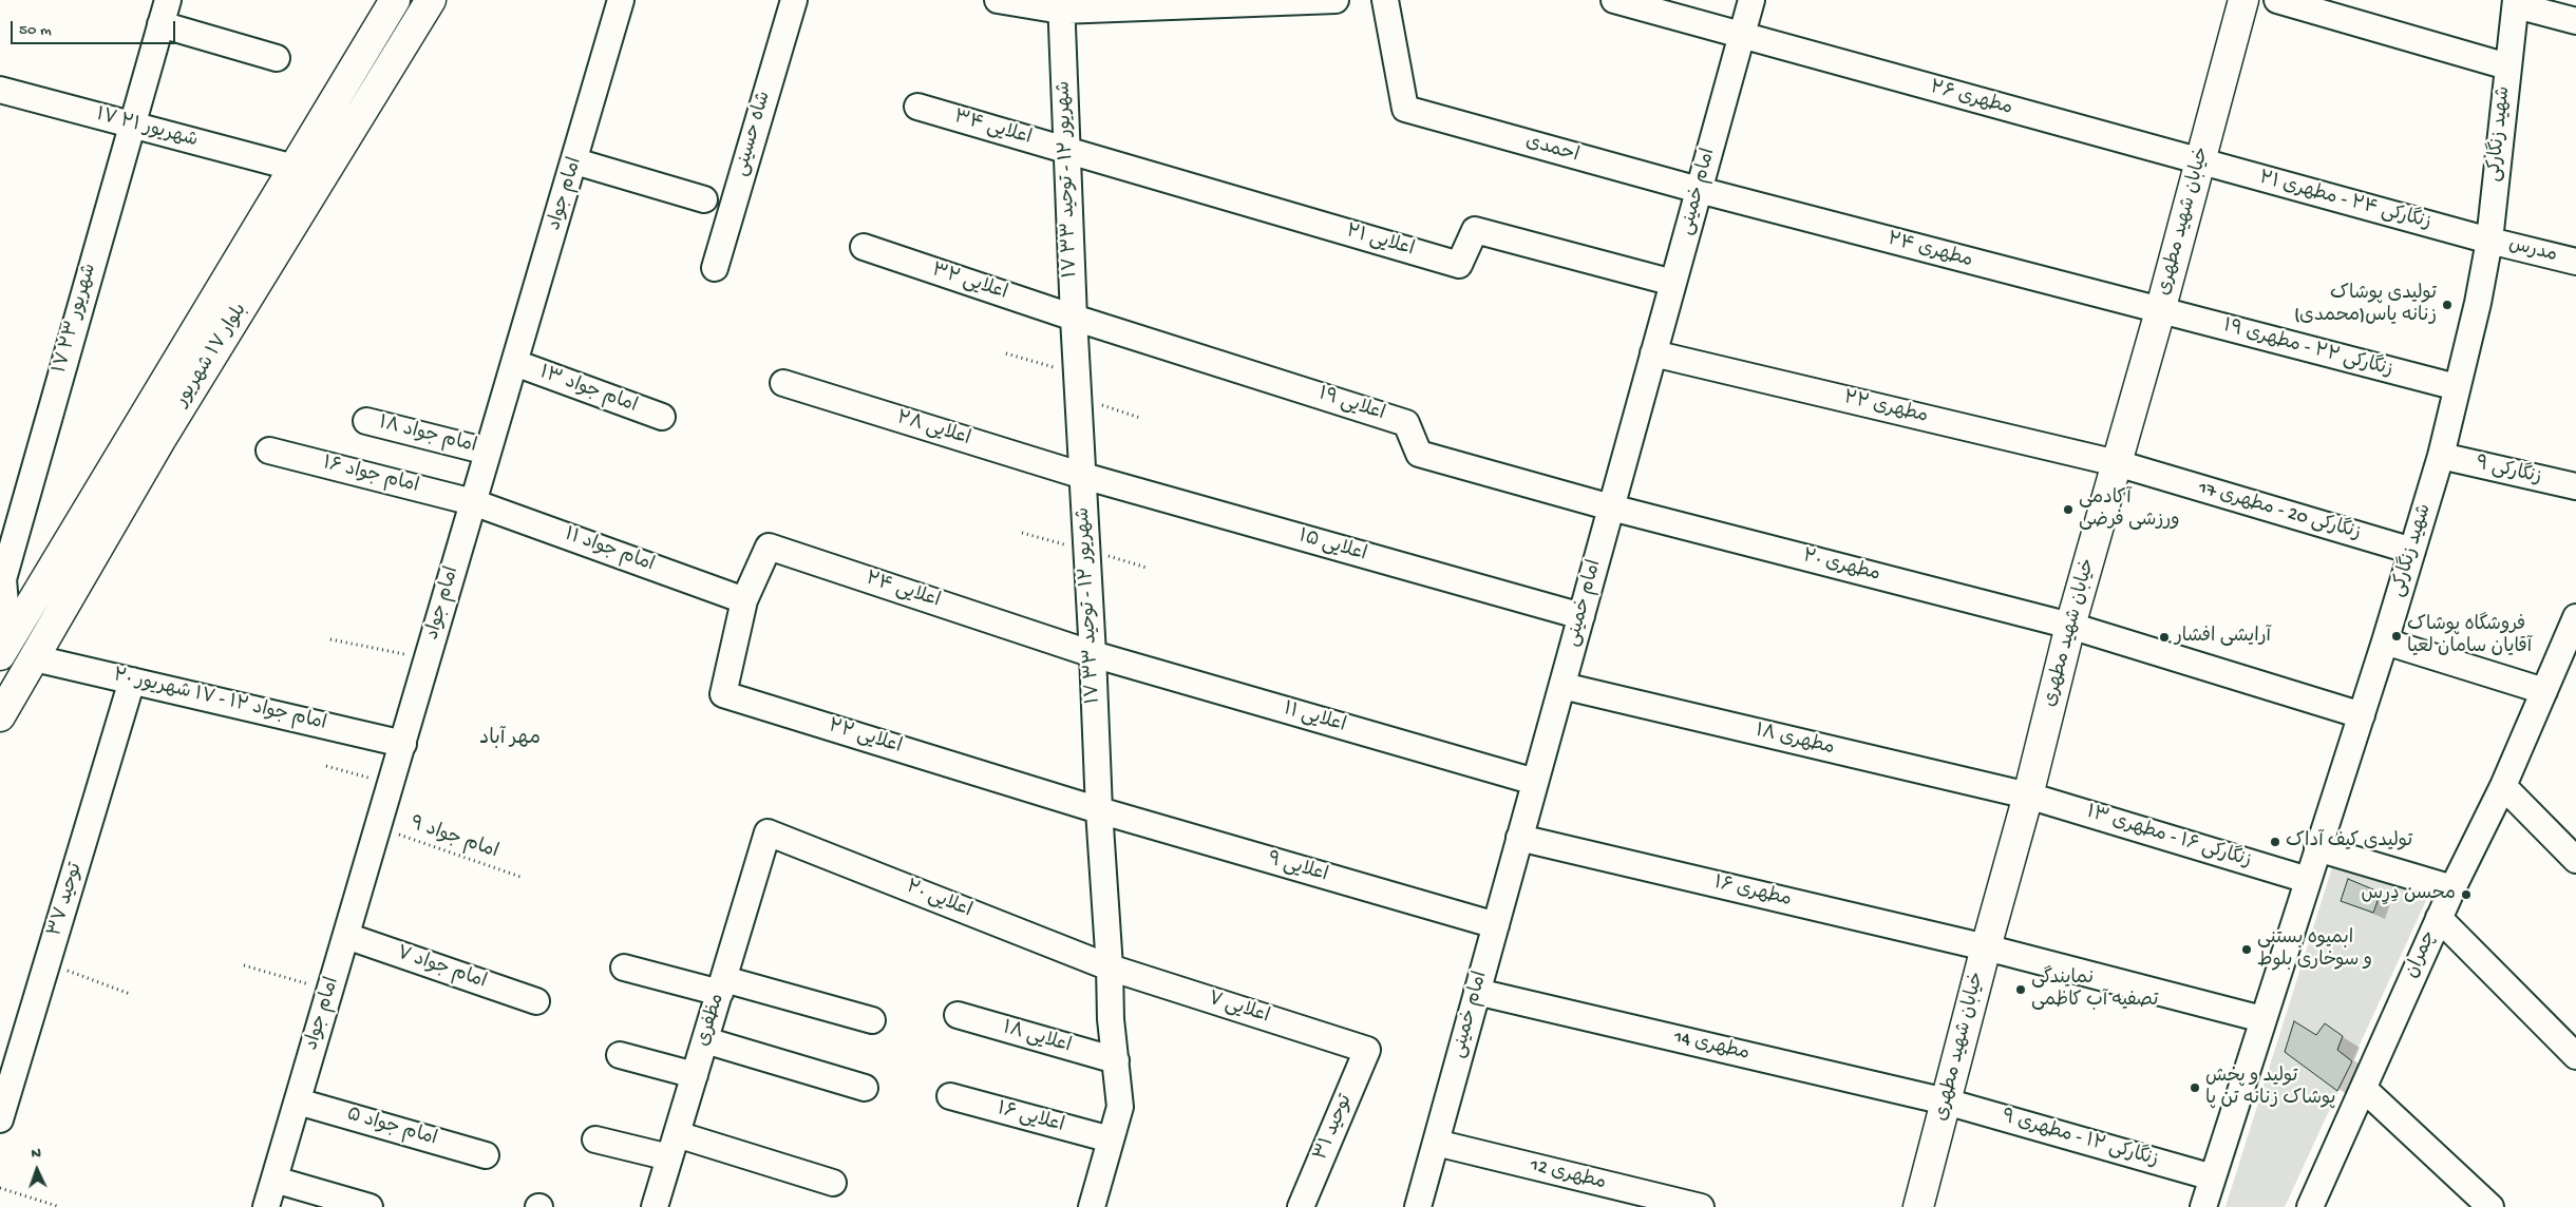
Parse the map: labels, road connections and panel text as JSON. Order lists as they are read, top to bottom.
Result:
{
  "streets": {
    "main road": ["خیابان شهید مطهری", "بلوار ۱۷ شهریور"],
    "street": [
      "مطهری ۲۶",
      "۱۷ شهریور ۲۱",
      "اعلایی ۳۴",
      "شاه حسینی",
      "شهید زنگارکی",
      "احمدی",
      "۱۷ شهریور ۱۲ - توحید ۳۳",
      "امام خمینی",
      "امام جواد",
      "زنگارکی ۲۴ - مطهری ۲۱",
      "اعلایی ۲۱",
      "مطهری ۲۴",
      "مدرس",
      "اعلایی ۳۲",
      "۱۷ شهریور ۲۳",
      "زنگارکی ۲۲ - مطهری ۱۹",
      "امام جواد ۱۳",
      "اعلایی ۱۹",
      "مطهری ۲۲",
      "اعلایی ۲۸",
      "امام جواد ۱۸",
      "زنگارکی ۹",
      "امام جواد ۱۶",
      "زنگارکی 20 - مطهری 17",
      "اعلایی ۱۵",
      "امام جواد ۱۱",
      "مطهری ۲۰",
      "اعلایی ۲۴",
      "امام جواد ۱۲ - ۱۷ شهریور ۲۰",
      "اعلایی ۱۱",
      "اعلایی ۲۲",
      "مطهری ۱۸",
      "زنگارکی ۱۶ - مطهری ۱۳",
      "اعلایی ۹",
      "مطهری ۱۶",
      "توحید ۳۷",
      "اعلایی ۲۰",
      "چمران",
      "امام جواد ۷",
      "اعلایی ۷",
      "مظفری",
      "اعلایی ۱۸",
      "مطهری 14",
      "اعلایی ۱۶",
      "امام جواد ۵",
      "توحید ۳۱",
      "زنگارکی ۱۲ - مطهری ۹",
      "مطهری 12"
    ],
    "path": ["امام جواد ۹"]
  },
  "crossings": [
    ["مطهری ۲۶", "امام خمینی"],
    ["مطهری ۲۶", "زنگارکی ۲۴ - مطهری ۲۱"],
    ["مطهری ۲۶", "خیابان شهید مطهری"],
    ["۱۷ شهریور ۲۱", "۱۷ شهریور ۲۳"],
    ["۱۷ شهریور ۲۱", "بلوار ۱۷ شهریور"],
    ["اعلایی ۳۴", "۱۷ شهریور ۱۲ - توحید ۳۳"],
    ["اعلایی ۳۴", "اعلایی ۲۱"],
    ["شهید زنگارکی", "زنگارکی ۲۴ - مطهری ۲۱"],
    ["شهید زنگارکی", "مدرس"],
    ["شهید زنگارکی", "زنگارکی ۲۲ - مطهری ۱۹"],
    ["شهید زنگارکی", "زنگارکی ۹"],
    ["شهید زنگارکی", "زنگارکی 20 - مطهری 17"],
    ["شهید زنگارکی", "مطهری ۲۰"],
    ["شهید زنگارکی", "زنگارکی ۱۶ - مطهری ۱۳"],
    ["شهید زنگارکی", "مطهری ۱۶"],
    ["شهید زنگارکی", "زنگارکی ۱۲ - مطهری ۹"],
    ["احمدی", "امام خمینی"],
    ["احمدی", "مطهری ۲۴"],
    ["۱۷ شهریور ۱۲ - توحید ۳۳", "اعلایی ۲۱"],
    ["۱۷ شهریور ۱۲ - توحید ۳۳", "اعلایی ۳۲"],
    ["۱۷ شهریور ۱۲ - توحید ۳۳", "اعلایی ۱۹"],
    ["۱۷ شهریور ۱۲ - توحید ۳۳", "اعلایی ۲۸"],
    ["۱۷ شهریور ۱۲ - توحید ۳۳", "اعلایی ۱۵"],
    ["۱۷ شهریور ۱۲ - توحید ۳۳", "اعلایی ۲۴"],
    ["۱۷ شهریور ۱۲ - توحید ۳۳", "اعلایی ۱۱"],
    ["۱۷ شهریور ۱۲ - توحید ۳۳", "اعلایی ۲۲"],
    ["۱۷ شهریور ۱۲ - توحید ۳۳", "اعلایی ۹"],
    ["۱۷ شهریور ۱۲ - توحید ۳۳", "اعلایی ۲۰"],
    ["۱۷ شهریور ۱۲ - توحید ۳۳", "اعلایی ۷"],
    ["۱۷ شهریور ۱۲ - توحید ۳۳", "اعلایی ۱۸"],
    ["۱۷ شهریور ۱۲ - توحید ۳۳", "اعلایی ۱۶"],
    ["امام خمینی", "اعلایی ۲۱"],
    ["امام خمینی", "مطهری ۲۴"],
    ["امام خمینی", "اعلایی ۱۹"],
    ["امام خمینی", "مطهری ۲۲"],
    ["امام خمینی", "اعلایی ۱۵"],
    ["امام خمینی", "مطهری ۲۰"],
    ["امام خمینی", "اعلایی ۱۱"],
    ["امام خمینی", "مطهری ۱۸"],
    ["امام خمینی", "اعلایی ۹"],
    ["امام خمینی", "مطهری ۱۶"],
    ["امام خمینی", "مطهری 14"],
    ["امام خمینی", "مطهری 12"],
    ["امام جواد", "امام جواد ۱۳"],
    ["امام جواد", "امام جواد ۱۸"],
    ["امام جواد", "امام جواد ۱۶"],
    ["امام جواد", "امام جواد ۱۱"],
    ["امام جواد", "امام جواد ۱۲ - ۱۷ شهریور ۲۰"],
    ["امام جواد", "امام جواد ۹"],
    ["امام جواد", "امام جواد ۷"],
    ["امام جواد", "امام جواد ۵"],
    ["زنگارکی ۲۴ - مطهری ۲۱", "خیابان شهید مطهری"],
    ["زنگارکی ۲۴ - مطهری ۲۱", "مدرس"],
    ["خیابان شهید مطهری", "مطهری ۲۴"],
    ["خیابان شهید مطهری", "زنگارکی ۲۲ - مطهری ۱۹"],
    ["خیابان شهید مطهری", "مطهری ۲۲"],
    ["خیابان شهید مطهری", "زنگارکی 20 - مطهری 17"],
    ["خیابان شهید مطهری", "مطهری ۲۰"],
    ["خیابان شهید مطهری", "مطهری ۱۸"],
    ["خیابان شهید مطهری", "زنگارکی ۱۶ - مطهری ۱۳"],
    ["خیابان شهید مطهری", "مطهری ۱۶"],
    ["خیابان شهید مطهری", "مطهری 14"],
    ["خیابان شهید مطهری", "زنگارکی ۱۲ - مطهری ۹"],
    ["مطهری ۲۴", "زنگارکی ۲۲ - مطهری ۱۹"],
    ["اعلایی ۳۲", "اعلایی ۱۹"],
    ["۱۷ شهریور ۲۳", "بلوار ۱۷ شهریور"],
    ["بلوار ۱۷ شهریور", "امام جواد ۱۲ - ۱۷ شهریور ۲۰"],
    ["اعلایی ۱۹", "مطهری ۲۰"],
    ["مطهری ۲۲", "زنگارکی 20 - مطهری 17"],
    ["اعلایی ۲۸", "اعلایی ۱۵"],
    ["امام جواد ۱۶", "امام جواد ۱۱"],
    ["امام جواد ۱۱", "اعلایی ۲۴"],
    ["امام جواد ۱۱", "اعلایی ۲۲"],
    ["اعلایی ۲۴", "اعلایی ۱۱"],
    ["اعلایی ۲۴", "اعلایی ۲۲"],
    ["امام جواد ۱۲ - ۱۷ شهریور ۲۰", "توحید ۳۷"],
    ["اعلایی ۲۲", "اعلایی ۹"],
    ["مطهری ۱۸", "زنگارکی ۱۶ - مطهری ۱۳"],
    ["اعلایی ۲۰", "اعلایی ۷"],
    ["اعلایی ۲۰", "مظفری"],
    ["اعلایی ۷", "توحید ۳۱"],
    ["مطهری 14", "زنگارکی ۱۲ - مطهری ۹"]
  ],
  "districts": ["مهر آباد"],
  "places": [
    "تولیدی پوشاک زنانه یاس(محمدی)",
    "آکادمی ورزشی فرضی",
    "فروشگاه پوشاک آقایان سامان لعیا",
    "آرایشی افشار",
    "تولیدی کیف آداک",
    "محسن دِرِس",
    "ابمیوه بستنی و ‌سوخاری بلوط",
    "نمایندگی تصفیه آب کاظمی",
    "تولید و پخش پوشاک زنانه تن پا"
  ],
  "scale_bar": "50 m",
  "north": "top"
}
